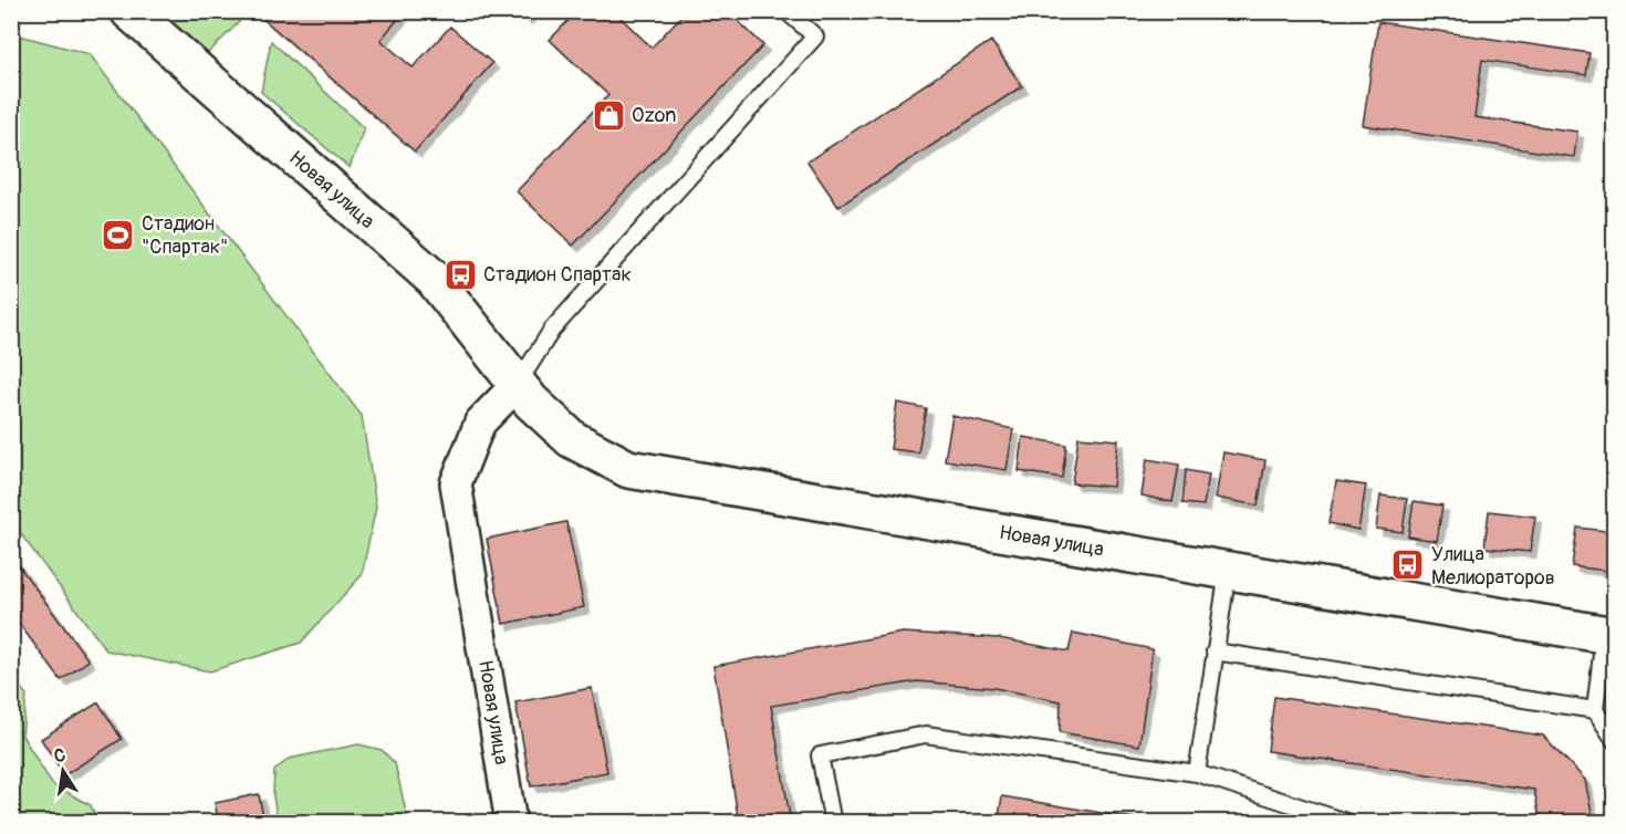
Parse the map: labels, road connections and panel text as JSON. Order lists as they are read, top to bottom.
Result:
{
  "streets": {
    "street": ["Новая улица"]
  },
  "places": {
    "shop": ["Ozon"],
    "sports": ["Стадион \"Спартак\""],
    "bus stop": ["Стадион Спартак", "Улица Мелиораторов"]
  },
  "north": "top"
}
